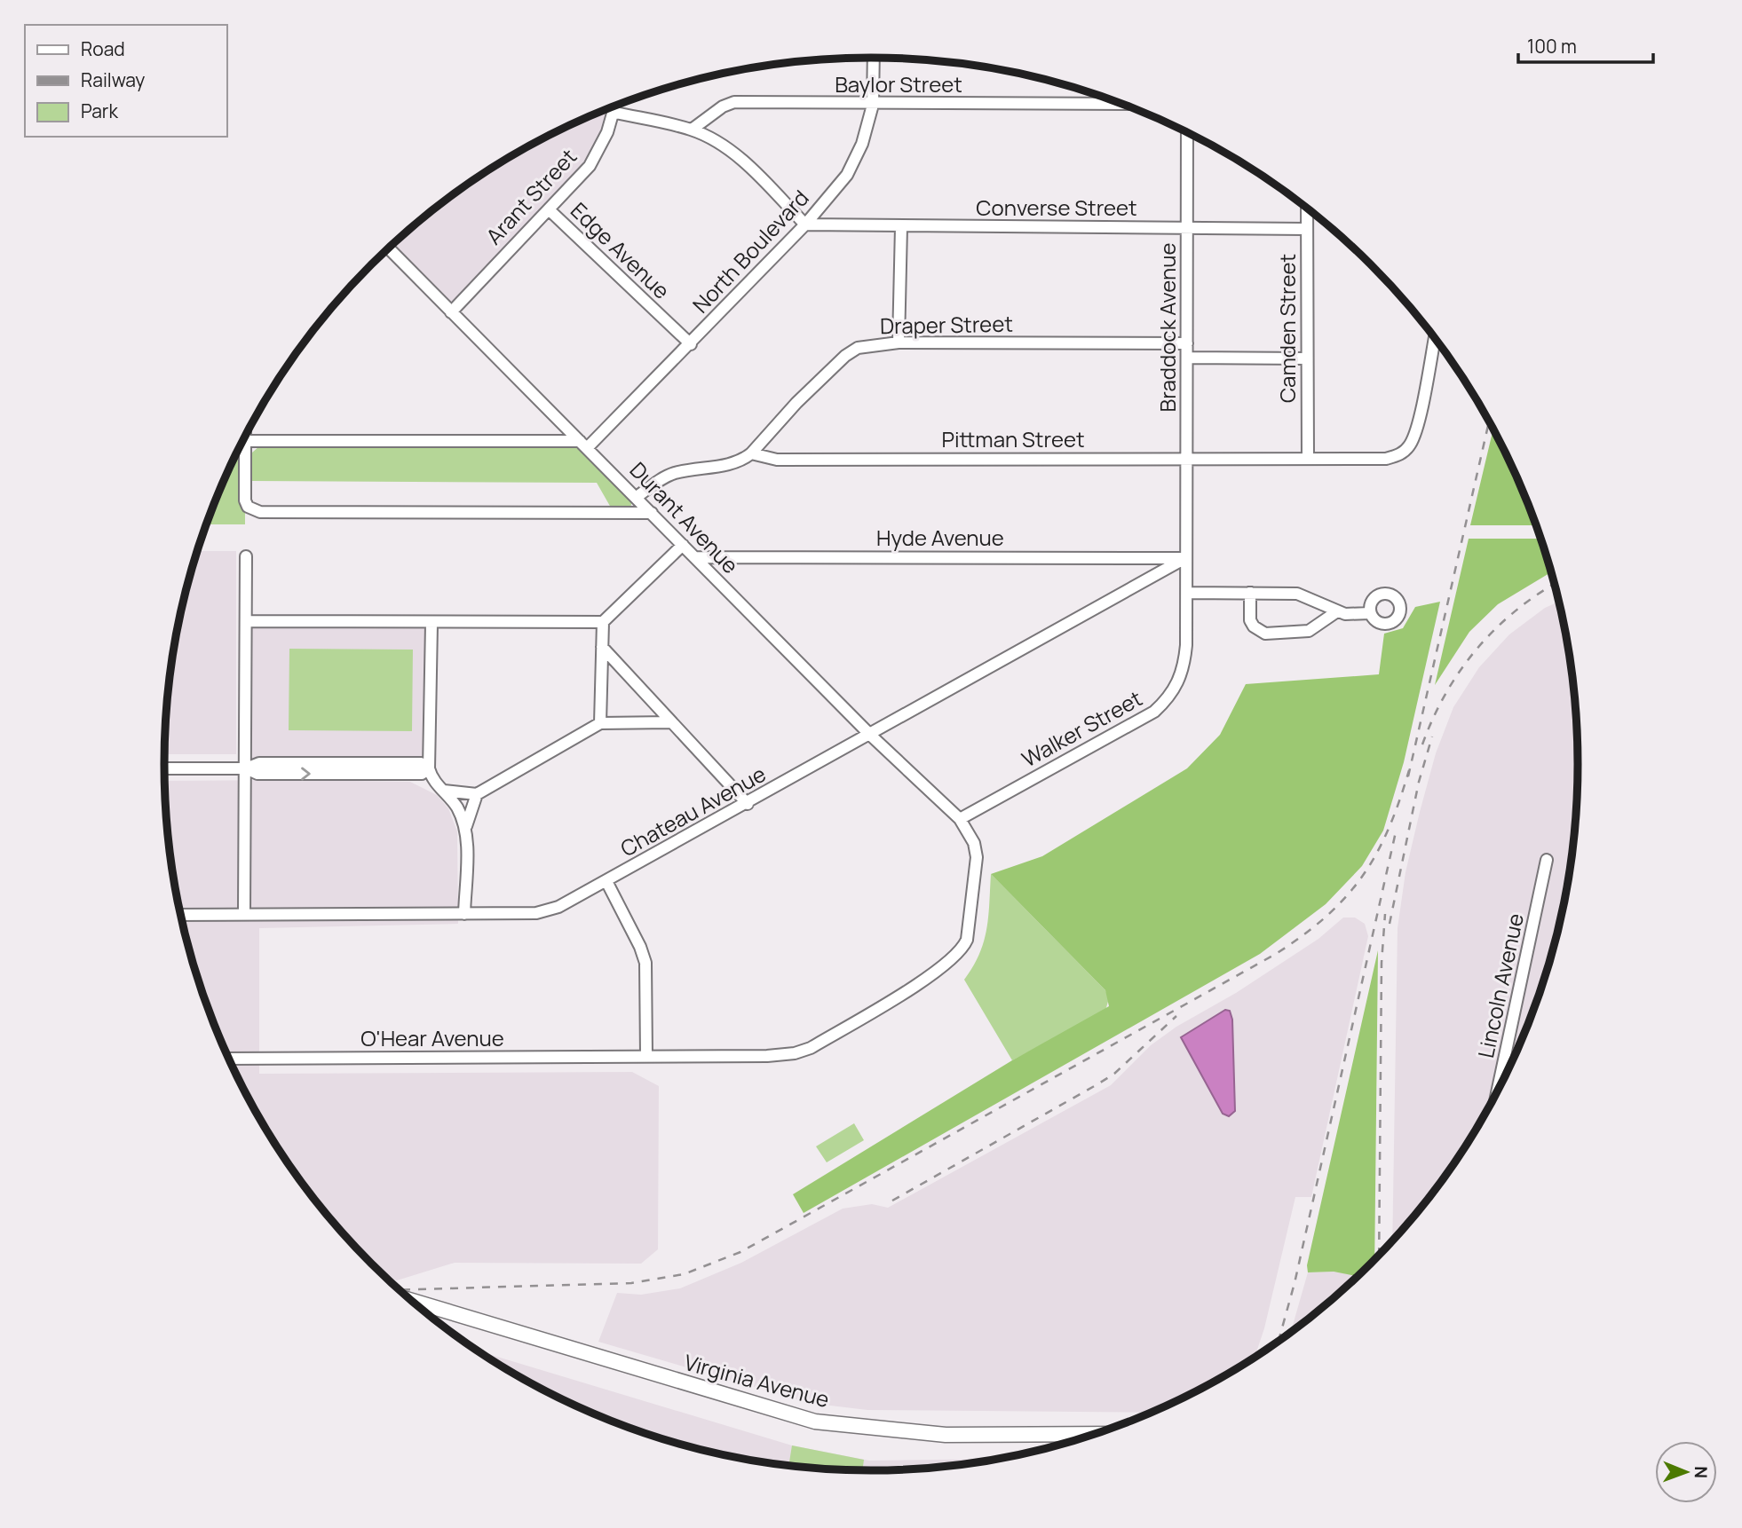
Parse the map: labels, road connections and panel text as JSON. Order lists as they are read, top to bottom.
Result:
{
  "streets": {
    "main road": ["Virginia Avenue"],
    "street": [
      "Baylor Street",
      "Arant Street",
      "Converse Street",
      "Edge Avenue",
      "North Boulevard",
      "Draper Street",
      "Braddock Avenue",
      "Camden Street",
      "Pittman Street",
      "Durant Avenue",
      "Hyde Avenue",
      "Walker Street",
      "Chateau Avenue",
      "Lincoln Avenue",
      "O'Hear Avenue"
    ]
  },
  "crossings": [
    ["Baylor Street", "North Boulevard"],
    ["Arant Street", "Edge Avenue"],
    ["Arant Street", "Durant Avenue"],
    ["Converse Street", "North Boulevard"],
    ["Converse Street", "Braddock Avenue"],
    ["Converse Street", "Camden Street"],
    ["Edge Avenue", "North Boulevard"],
    ["North Boulevard", "Durant Avenue"],
    ["Draper Street", "Braddock Avenue"],
    ["Draper Street", "Pittman Street"],
    ["Braddock Avenue", "Pittman Street"],
    ["Braddock Avenue", "Walker Street"],
    ["Camden Street", "Pittman Street"],
    ["Durant Avenue", "Hyde Avenue"],
    ["Durant Avenue", "Walker Street"],
    ["Durant Avenue", "Chateau Avenue"],
    ["Durant Avenue", "O'Hear Avenue"],
    ["Hyde Avenue", "Walker Street"],
    ["Hyde Avenue", "Chateau Avenue"],
    ["Walker Street", "Chateau Avenue"],
    ["Walker Street", "O'Hear Avenue"]
  ],
  "legend": ["Road", "Railway", "Park"],
  "scale_bar": "100 m",
  "north": "right"
}
